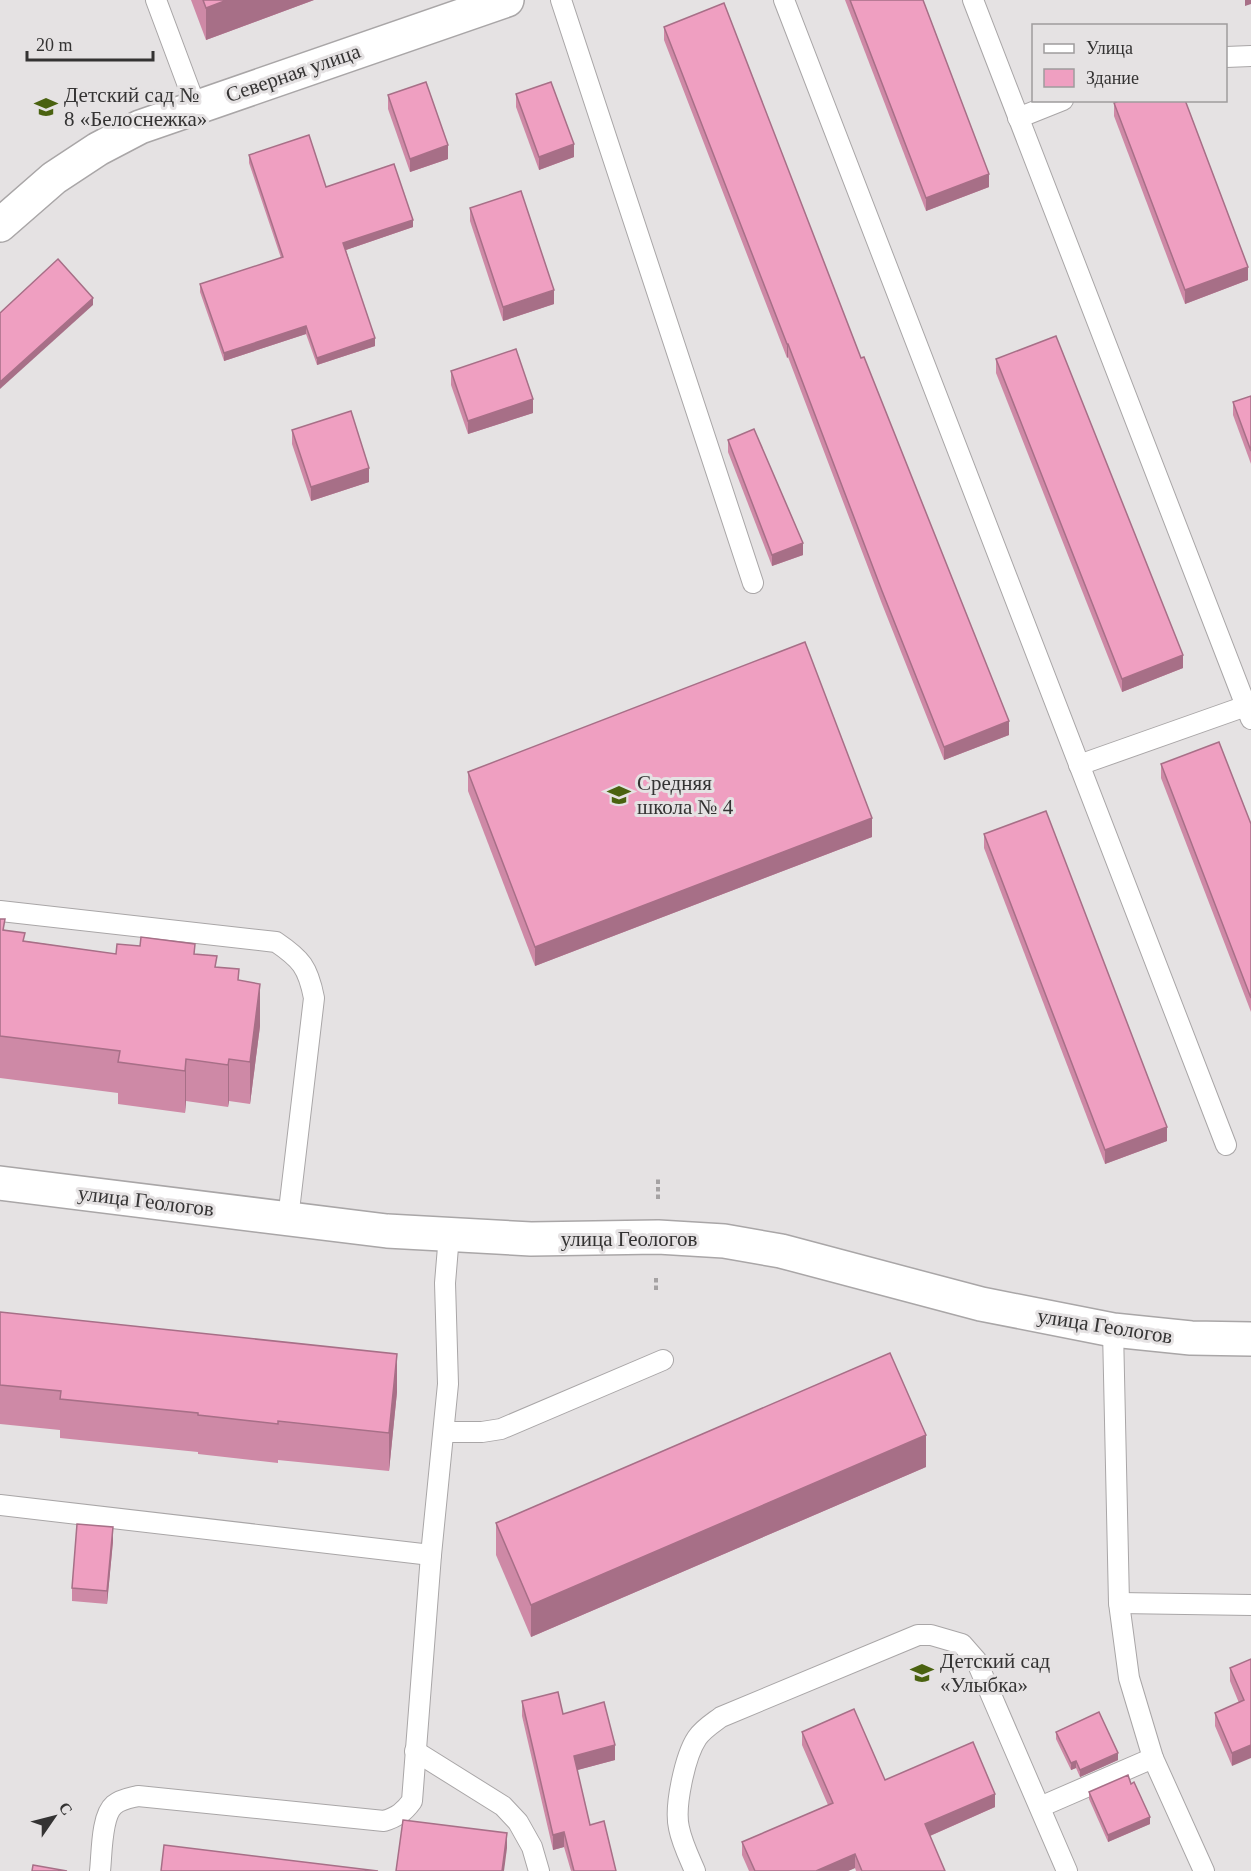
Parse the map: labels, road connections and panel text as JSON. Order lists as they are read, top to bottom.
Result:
{
  "streets": {
    "street": ["Северная улица", "улица Геологов"]
  },
  "places": {
    "school or university": ["Детский сад № 8 «Белоснежка»", "Средняя школа № 4", "Детский сад «Улыбка»"]
  },
  "legend": ["Улица", "Здание"],
  "scale_bar": "20 m",
  "north": "top right"
}
